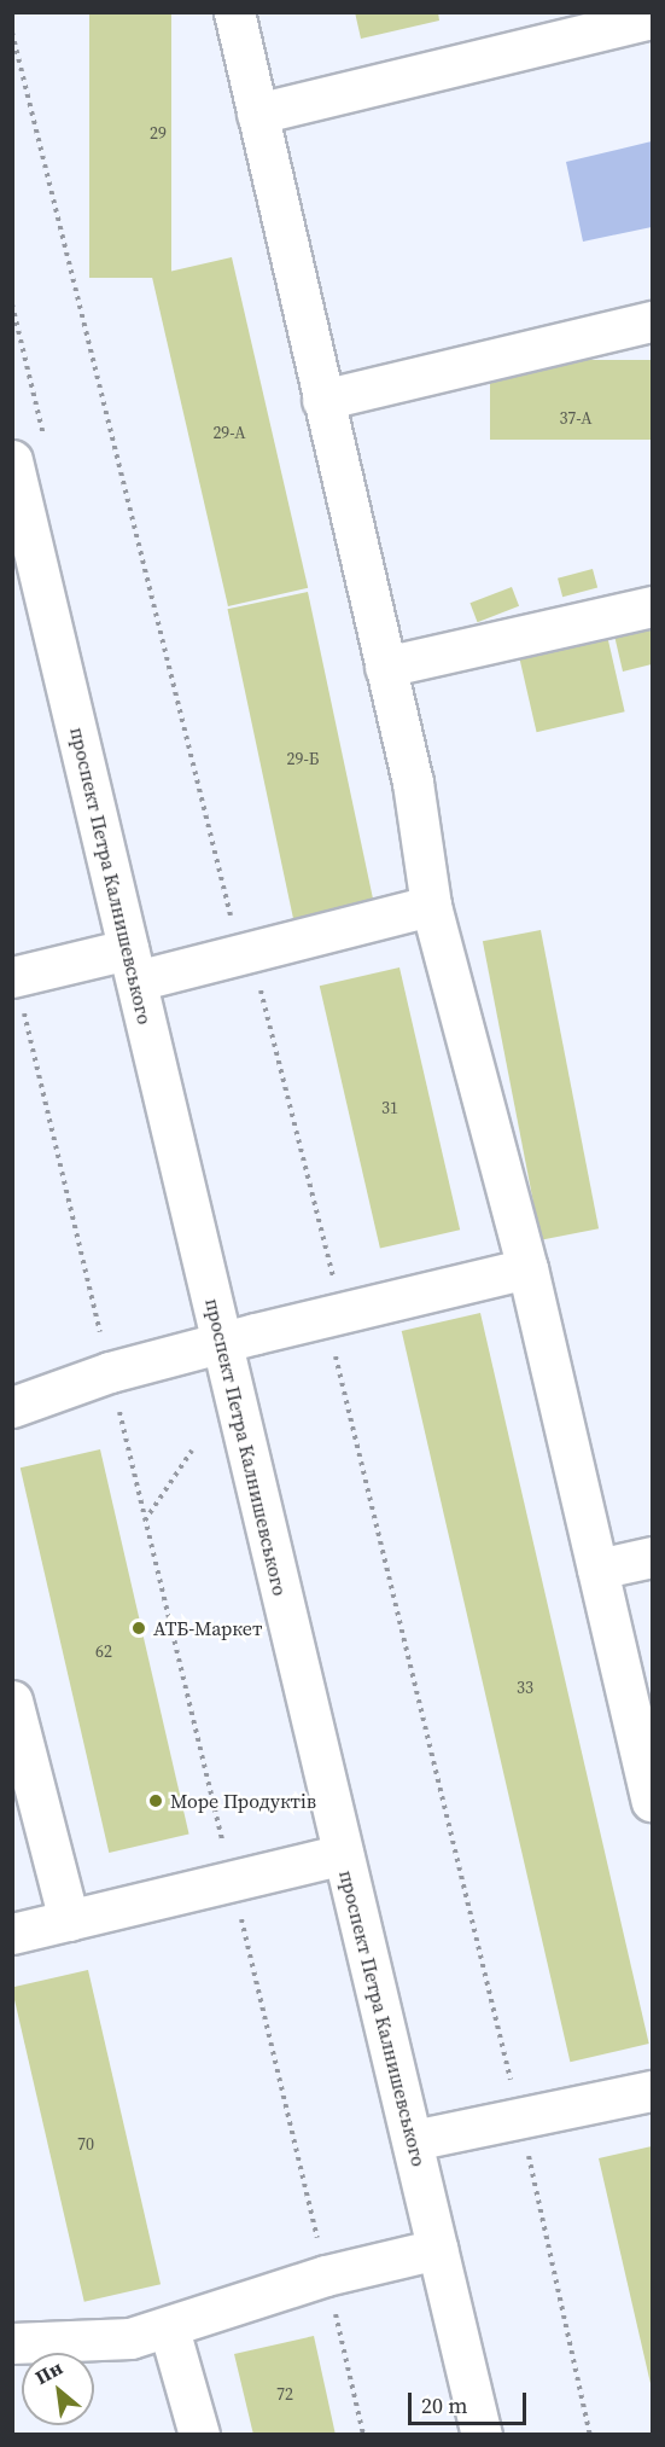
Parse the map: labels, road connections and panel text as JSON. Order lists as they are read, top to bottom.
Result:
{
  "streets": {
    "street": ["проспект Петра Калнишевського"]
  },
  "places": ["АТБ-Маркет", "Море Продуктiв"],
  "house_numbers": [
    "29",
    "37-А",
    "29-А",
    "29-Б",
    "31",
    "62",
    "33",
    "70",
    "72"
  ],
  "scale_bar": "20 m",
  "north": "top left"
}
